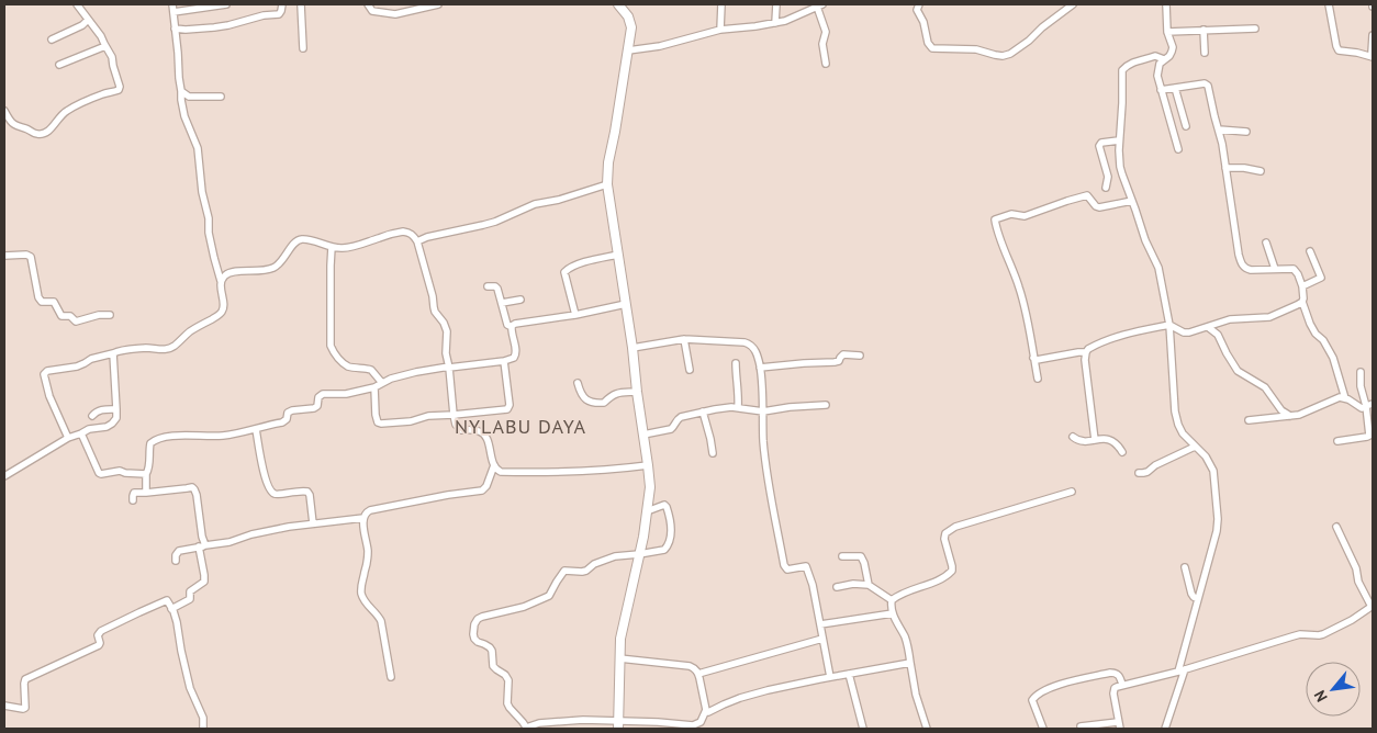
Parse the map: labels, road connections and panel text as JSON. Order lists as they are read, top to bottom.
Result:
{
  "districts": ["NYLABU DAYA"],
  "north": "bottom left"
}
